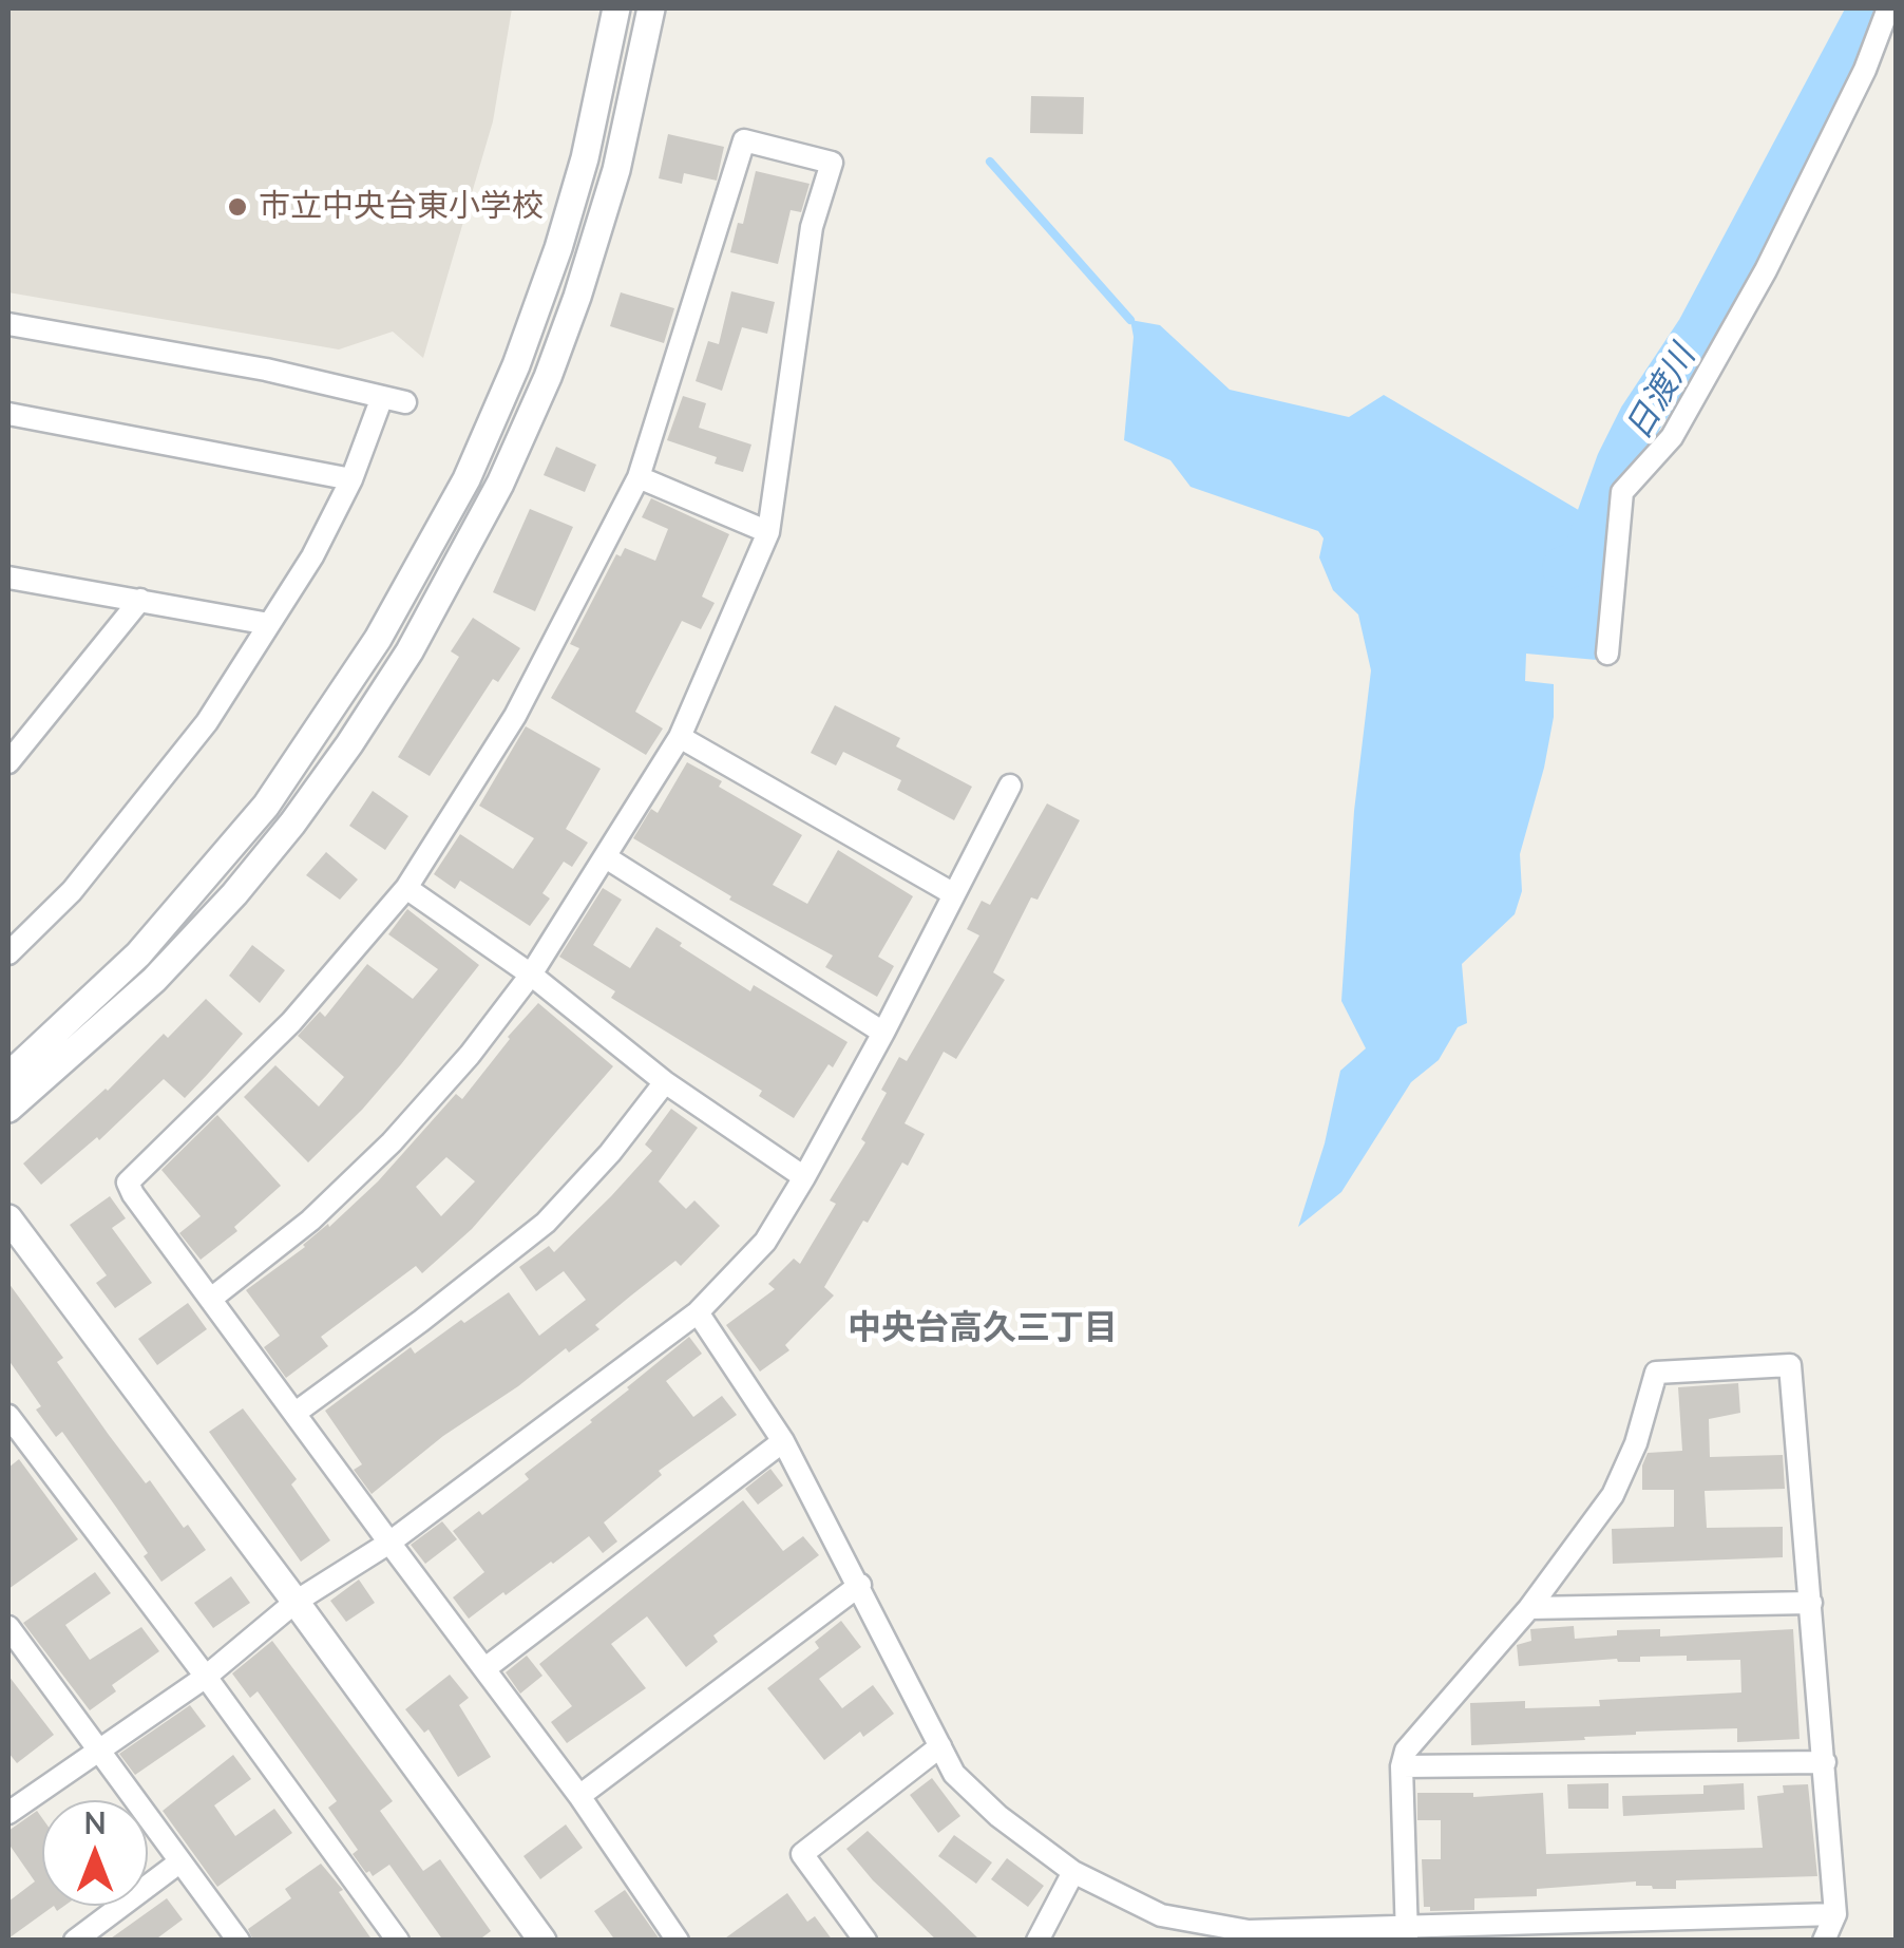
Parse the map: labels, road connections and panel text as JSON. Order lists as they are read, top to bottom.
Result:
{
  "districts": ["中央台高久三丁目"],
  "water": ["日渡川"],
  "places": ["市立中央台東小学校"],
  "north": "top"
}
